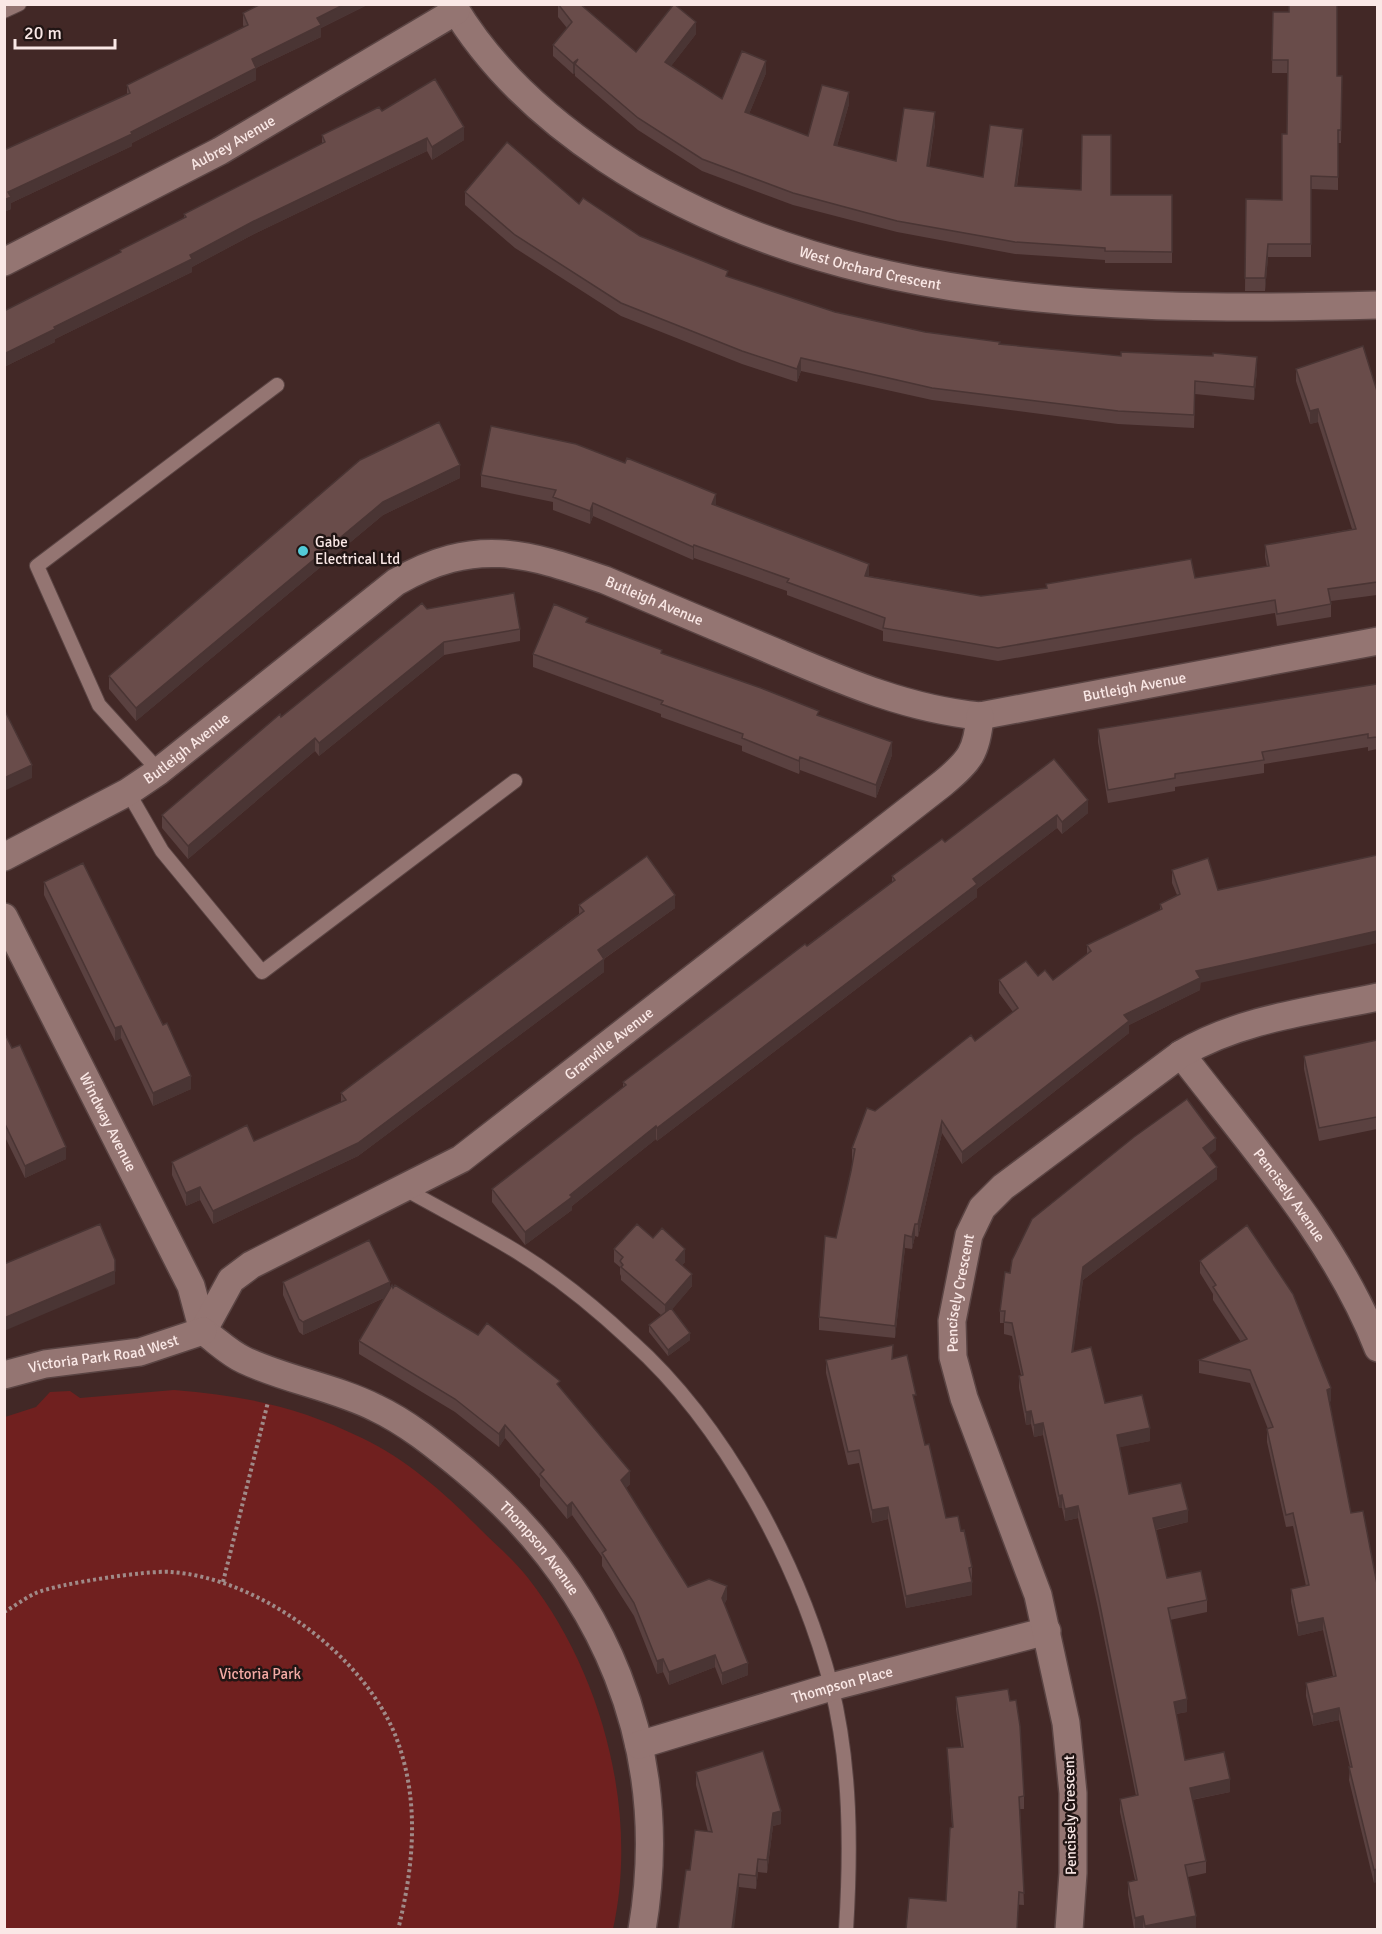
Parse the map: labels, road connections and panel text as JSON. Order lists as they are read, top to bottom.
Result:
{
  "streets": {
    "street": [
      "Aubrey Avenue",
      "West Orchard Crescent",
      "Butleigh Avenue",
      "Granville Avenue",
      "Windway Avenue",
      "Pencisely Avenue",
      "Pencisely Crescent",
      "Victoria Park Road West",
      "Thompson Avenue",
      "Thompson Place"
    ]
  },
  "crossings": [
    ["Aubrey Avenue", "West Orchard Crescent"],
    ["Butleigh Avenue", "Granville Avenue"],
    ["Granville Avenue", "Windway Avenue"],
    ["Granville Avenue", "Victoria Park Road West"],
    ["Granville Avenue", "Thompson Avenue"],
    ["Windway Avenue", "Victoria Park Road West"],
    ["Windway Avenue", "Thompson Avenue"],
    ["Pencisely Avenue", "Pencisely Crescent"],
    ["Pencisely Crescent", "Thompson Place"],
    ["Victoria Park Road West", "Thompson Avenue"],
    ["Thompson Avenue", "Thompson Place"]
  ],
  "parks": ["Victoria Park"],
  "places": ["Gabe Electrical Ltd"],
  "scale_bar": "20 m"
}
